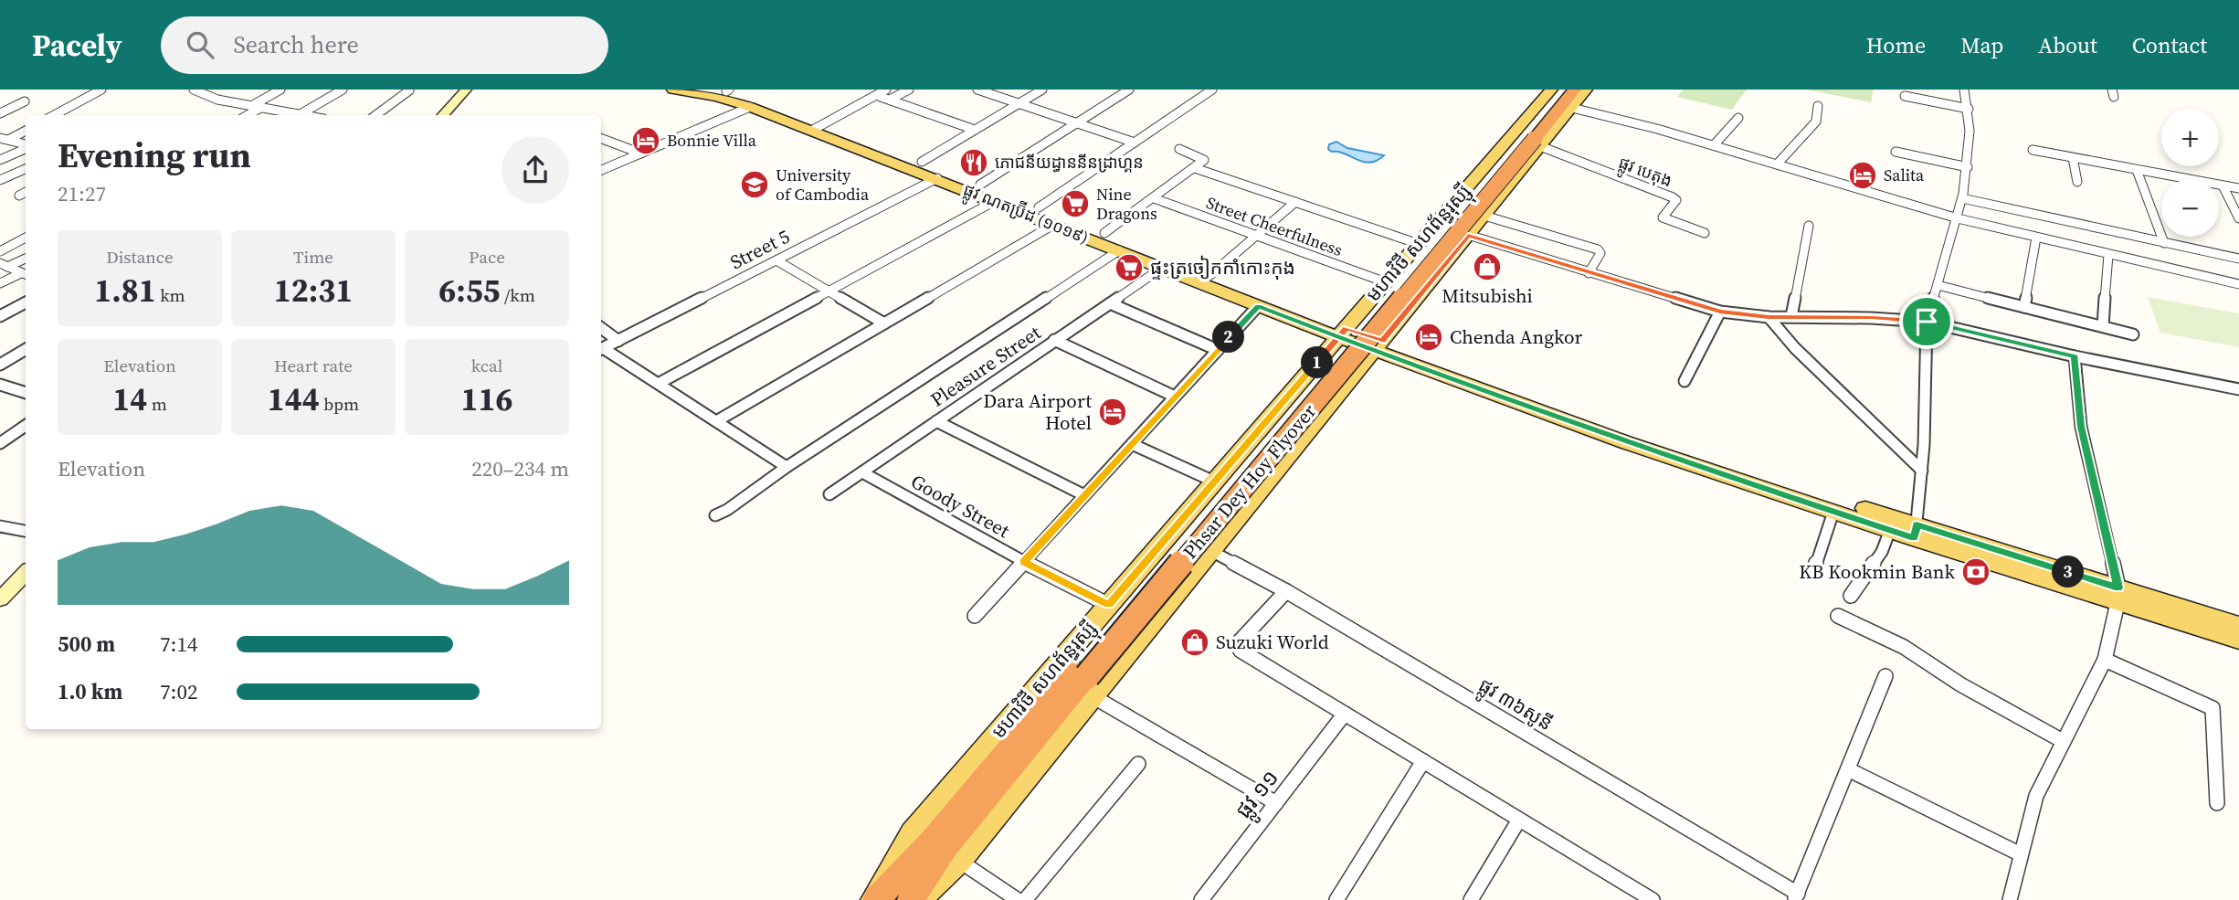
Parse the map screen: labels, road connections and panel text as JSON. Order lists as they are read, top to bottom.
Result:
{
  "streets": {
    "highway": ["មហាវិថី សហព័ន្ធរុស្ស៊ី", "Phsar Dey Hoy Flyover"],
    "main road": ["ផ្លូវ ណតប្រ៊ីដ (១០១៩)"],
    "street": [
      "ផ្លូវ បេតុង",
      "Street Cheerfulness",
      "Street 5",
      "Pleasure Street",
      "Goody Street",
      "ផ្លូវ ៣៦សូនី",
      "ផ្លូវ ១១"
    ]
  },
  "crossings": [
    ["ផ្លូវ បេតុង", "មហាវិថី សហព័ន្ធរុស្ស៊ី"],
    ["ផ្លូវ បេតុង", "Phsar Dey Hoy Flyover"],
    ["ផ្លូវ ណតប្រ៊ីដ (១០១៩)", "មហាវិថី សហព័ន្ធរុស្ស៊ី"],
    ["ផ្លូវ ណតប្រ៊ីដ (១០១៩)", "Street 5"],
    ["ផ្លូវ ណតប្រ៊ីដ (១០១៩)", "Pleasure Street"],
    ["Street Cheerfulness", "មហាវិថី សហព័ន្ធរុស្ស៊ី"],
    ["មហាវិថី សហព័ន្ធរុស្ស៊ី", "Phsar Dey Hoy Flyover"],
    ["មហាវិថី សហព័ន្ធរុស្ស៊ី", "Goody Street"],
    ["មហាវិថី សហព័ន្ធរុស្ស៊ី", "ផ្លូវ ៣៦សូនី"],
    ["Pleasure Street", "Goody Street"]
  ],
  "places": {
    "hotel": [
      "Bonnie Villa",
      "Salita",
      "Chenda Angkor",
      "Dara Airport Hotel"
    ],
    "restaurant": ["ភោជនីយដ្ធាននីនដ្រាហ្គន"],
    "school or university": ["University of Cambodia"],
    "supermarket": ["Nine Dragons", "ផ្ទះត្រចៀកកាំកោះកុង"],
    "shop": ["Mitsubishi", "Suzuki World"],
    "bank": ["KB Kookmin Bank"]
  },
  "page": {
    "header": "Pacely",
    "search": "Search here",
    "nav": [
      "Home",
      "Map",
      "About",
      "Contact"
    ],
    "map_buttons": ["+", "−"],
    "heading": ["Evening run", "21:27"],
    "stats": [
      ["Distance", "1.81 km"],
      ["Time", "12:31"],
      ["Pace", "6:55 /km"],
      ["Elevation", "14 m"],
      ["Heart rate", "144 bpm"],
      ["kcal", "116"]
    ],
    "pins": ["2", "1", "3"],
    "chart": ["Elevation", "220–234 m"],
    "list": [
      {
        "name": "500 m",
        "note": "7:14"
      },
      {
        "name": "1.0 km",
        "note": "7:02"
      }
    ]
  }
}
